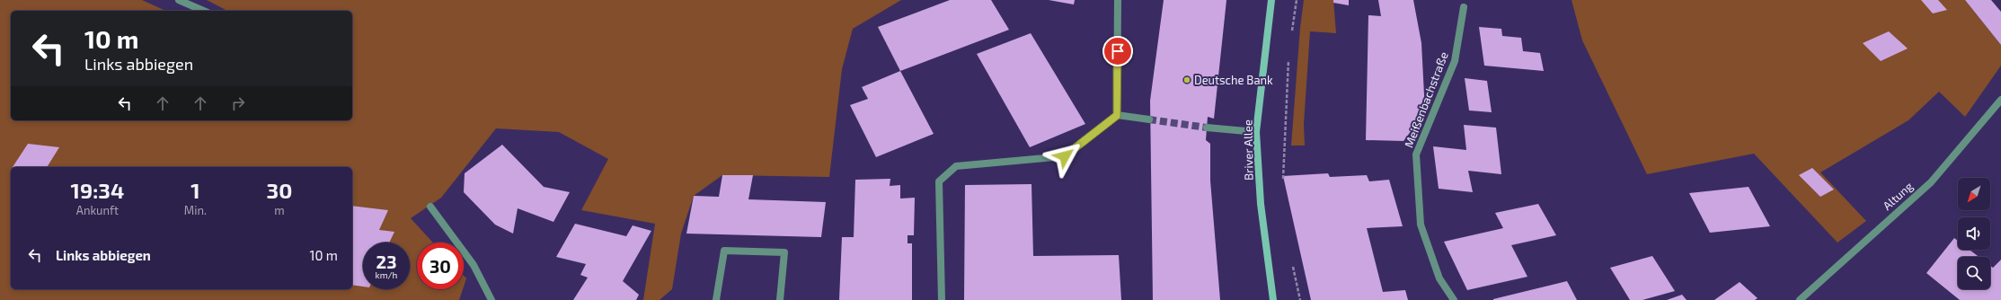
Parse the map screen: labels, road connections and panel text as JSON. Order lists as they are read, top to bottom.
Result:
{
  "streets": {
    "main road": ["Briver Allee"],
    "street": ["Meißenbachstraße", "Altung"]
  },
  "places": ["Deutsche Bank"],
  "north": "bottom left",
  "page": {
    "turn": ["10 m", "Links abbiegen"],
    "eta": [
      "19:34",
      "Ankunft",
      "1",
      "Min.",
      "30",
      "m"
    ],
    "list": [
      {
        "name": "Links abbiegen",
        "value": "10 m"
      }
    ],
    "speed": "23 km/h",
    "limit": "30"
  }
}
